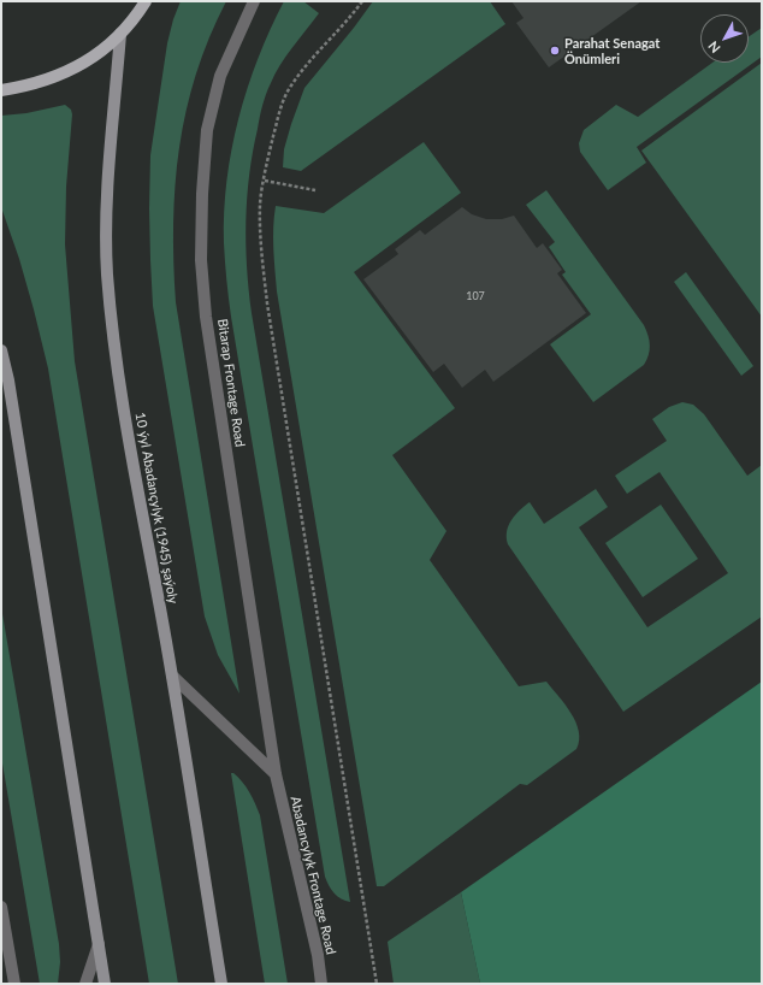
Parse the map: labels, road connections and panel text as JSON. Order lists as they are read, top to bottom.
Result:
{
  "streets": {
    "main road": ["10 ýyl Abadançylyk (1945) şaýoly"],
    "street": ["Bitarap Frontage Road", "Abadancylyk Frontage Road"]
  },
  "crossings": [
    ["Bitarap Frontage Road", "Abadancylyk Frontage Road"]
  ],
  "places": ["Parahat Senagat Önümleri"],
  "house_numbers": ["107"],
  "north": "bottom left"
}
